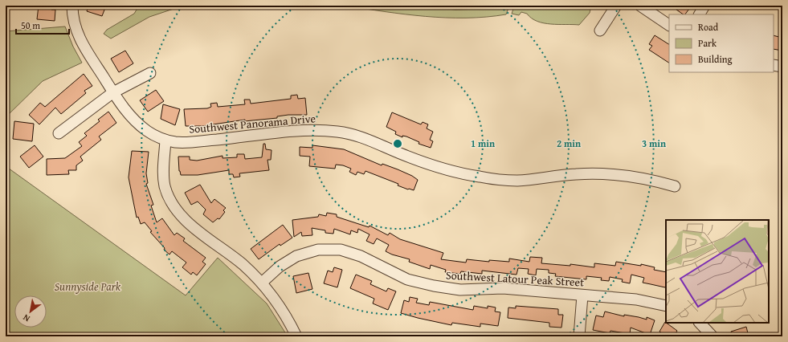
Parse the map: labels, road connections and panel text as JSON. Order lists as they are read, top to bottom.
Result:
{
  "streets": {
    "street": ["Southwest Panorama Drive", "Southwest Latour Peak Street"]
  },
  "parks": ["Sunnyside Park"],
  "legend": ["Road", "Park", "Building"],
  "scale_bar": "50 m",
  "north": "bottom left",
  "rings": ["1 min", "2 min", "3 min"]
}
